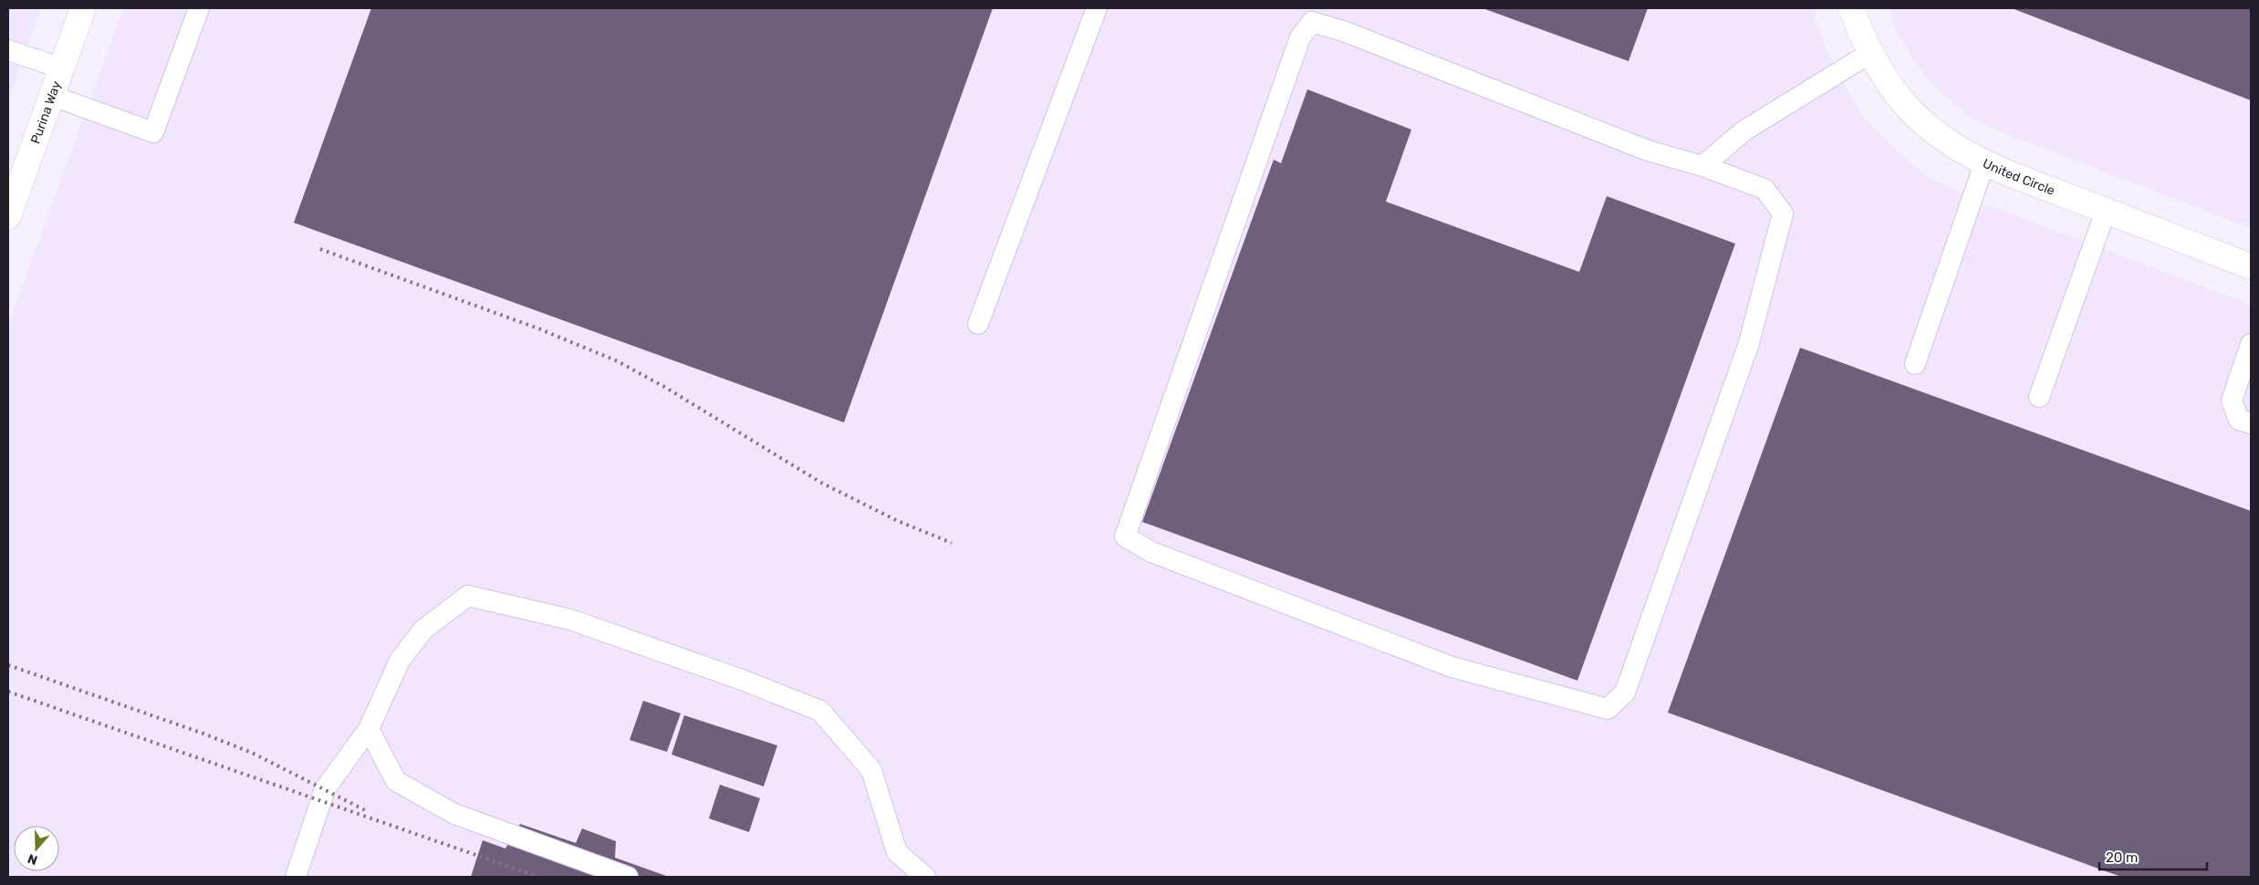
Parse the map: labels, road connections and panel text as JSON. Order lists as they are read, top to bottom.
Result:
{
  "streets": {
    "street": ["Purina Way", "United Circle"]
  },
  "scale_bar": "20 m",
  "north": "bottom"
}
